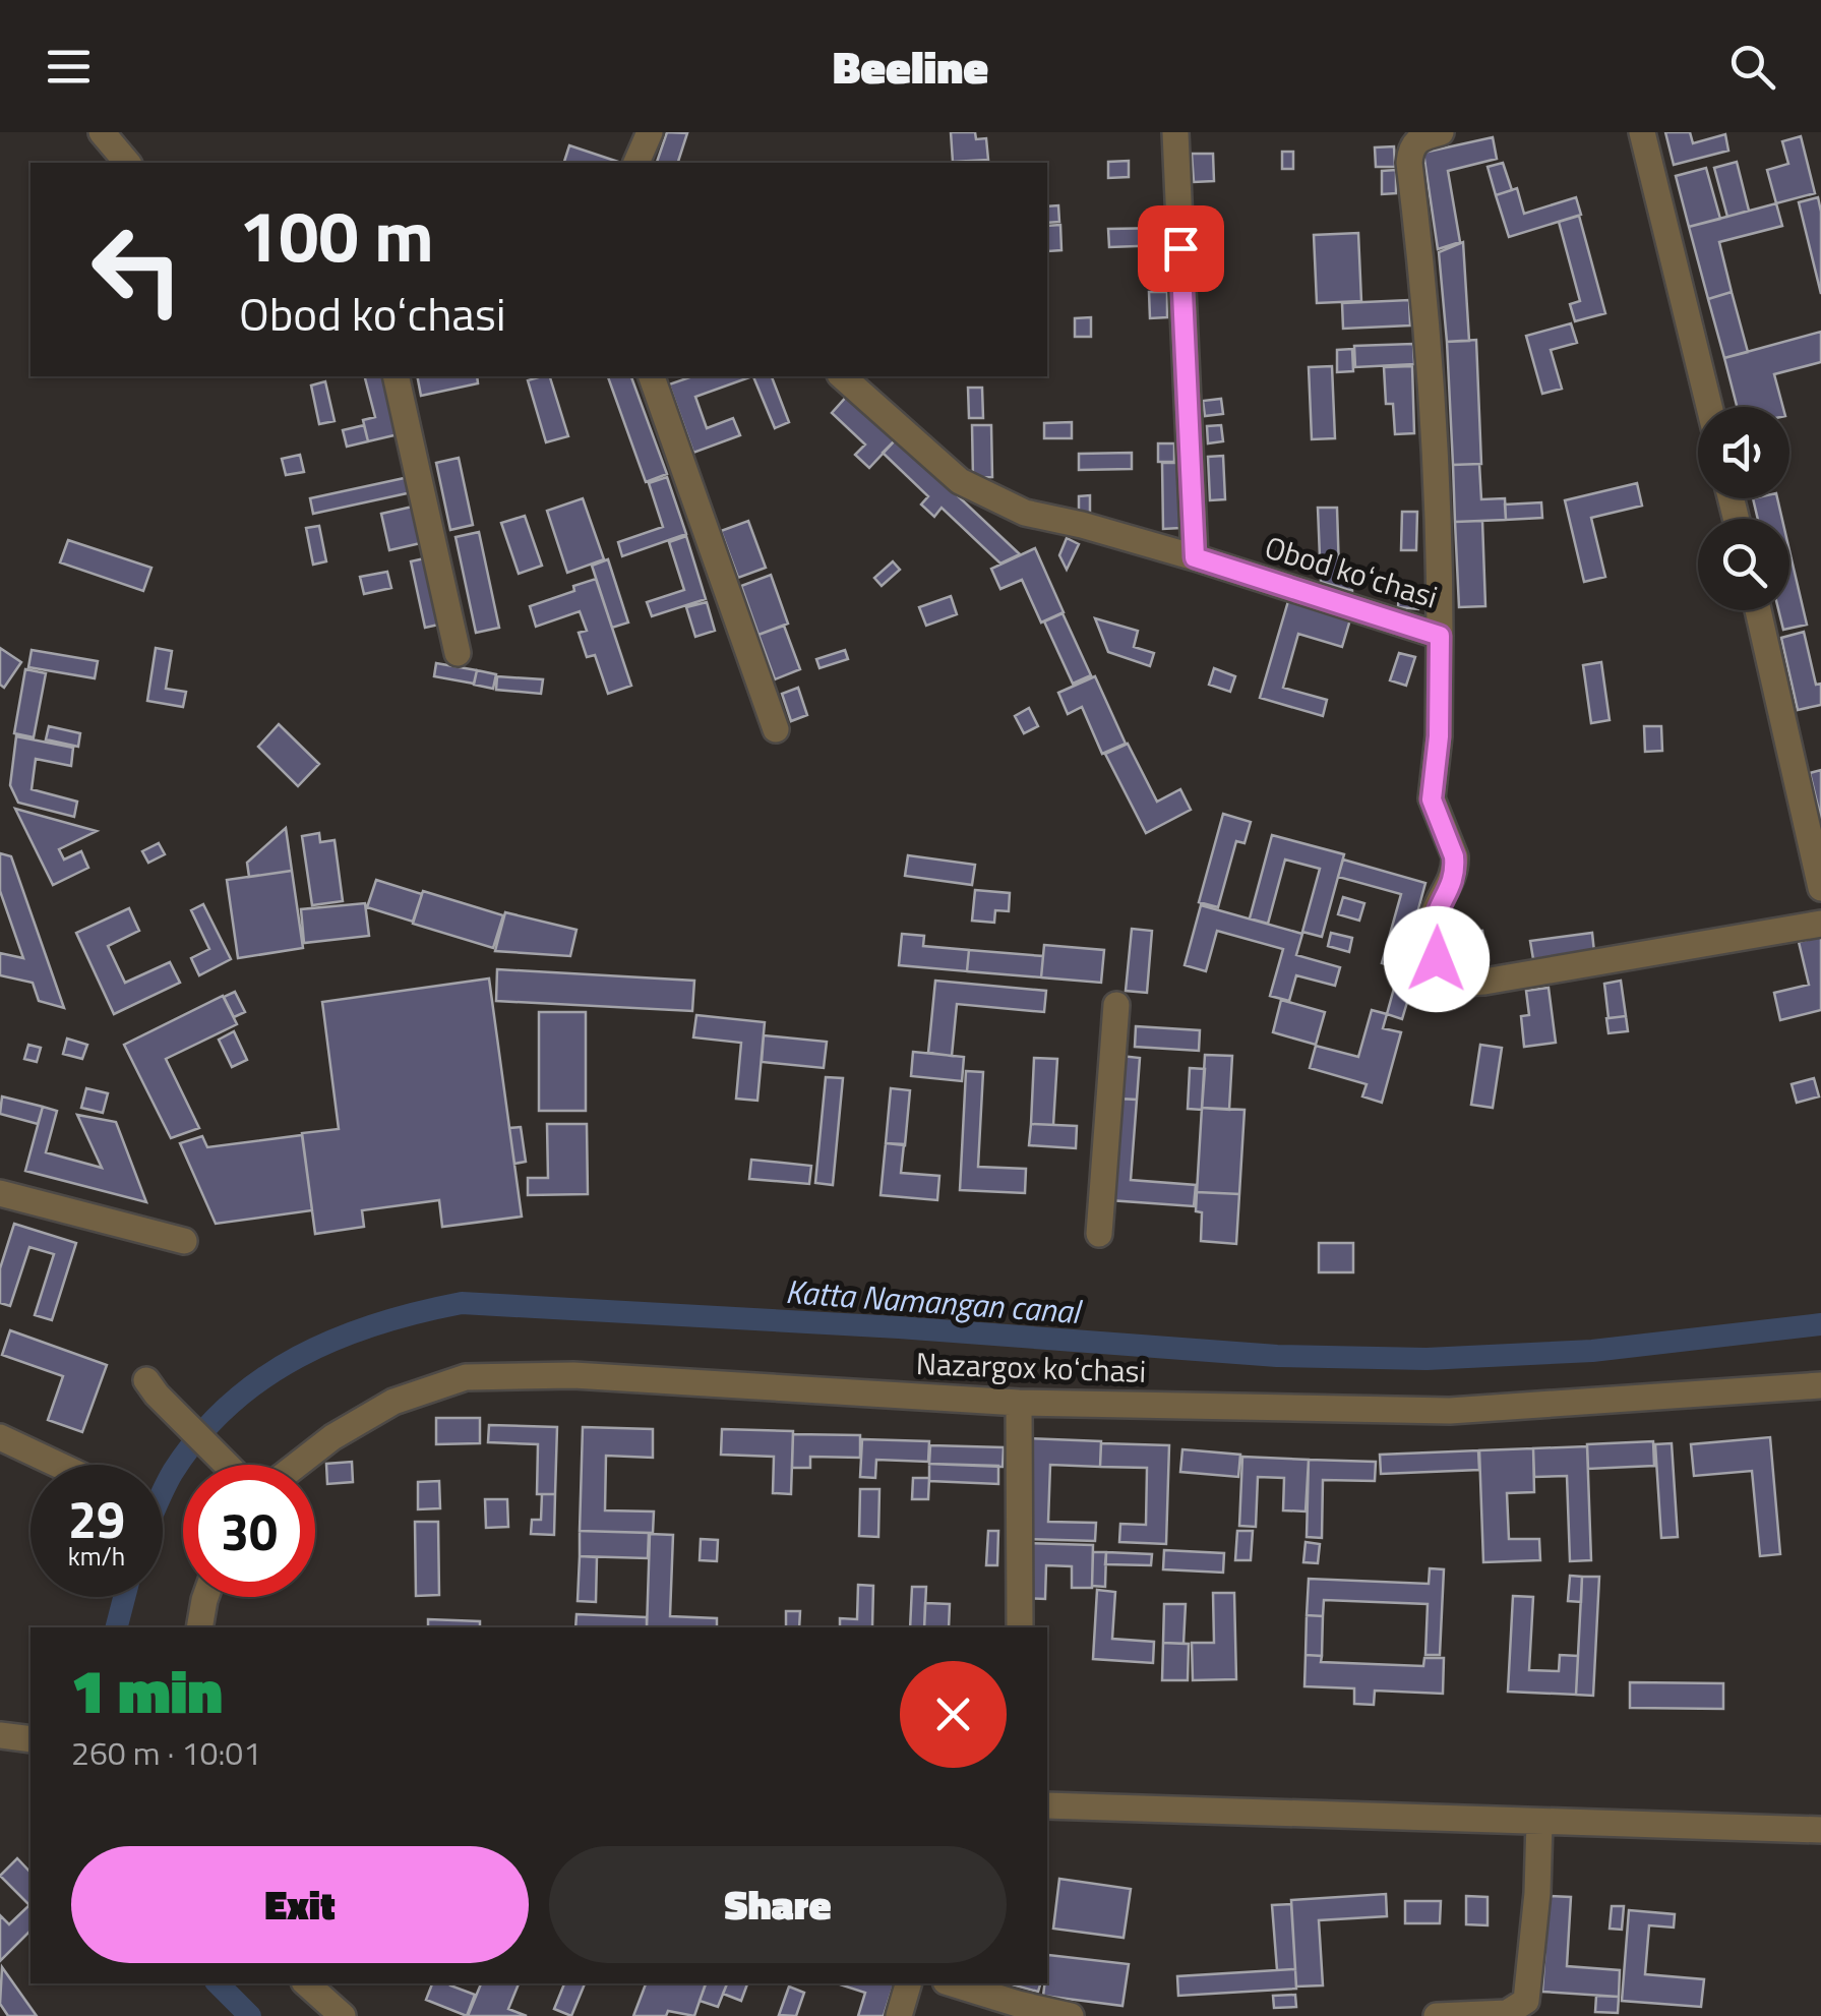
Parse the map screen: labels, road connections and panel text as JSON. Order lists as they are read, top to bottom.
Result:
{
  "streets": {
    "street": ["Obod koʻchasi", "Nazargox koʻchasi"]
  },
  "water": ["Katta Namangan canal"],
  "page": {
    "header": "Beeline",
    "turn": ["100 m", "Obod koʻchasi"],
    "speed": "29 km/h",
    "limit": "30",
    "heading": ["1 min", "260 m · 10:01"],
    "buttons": ["Exit", "Share"]
  }
}
